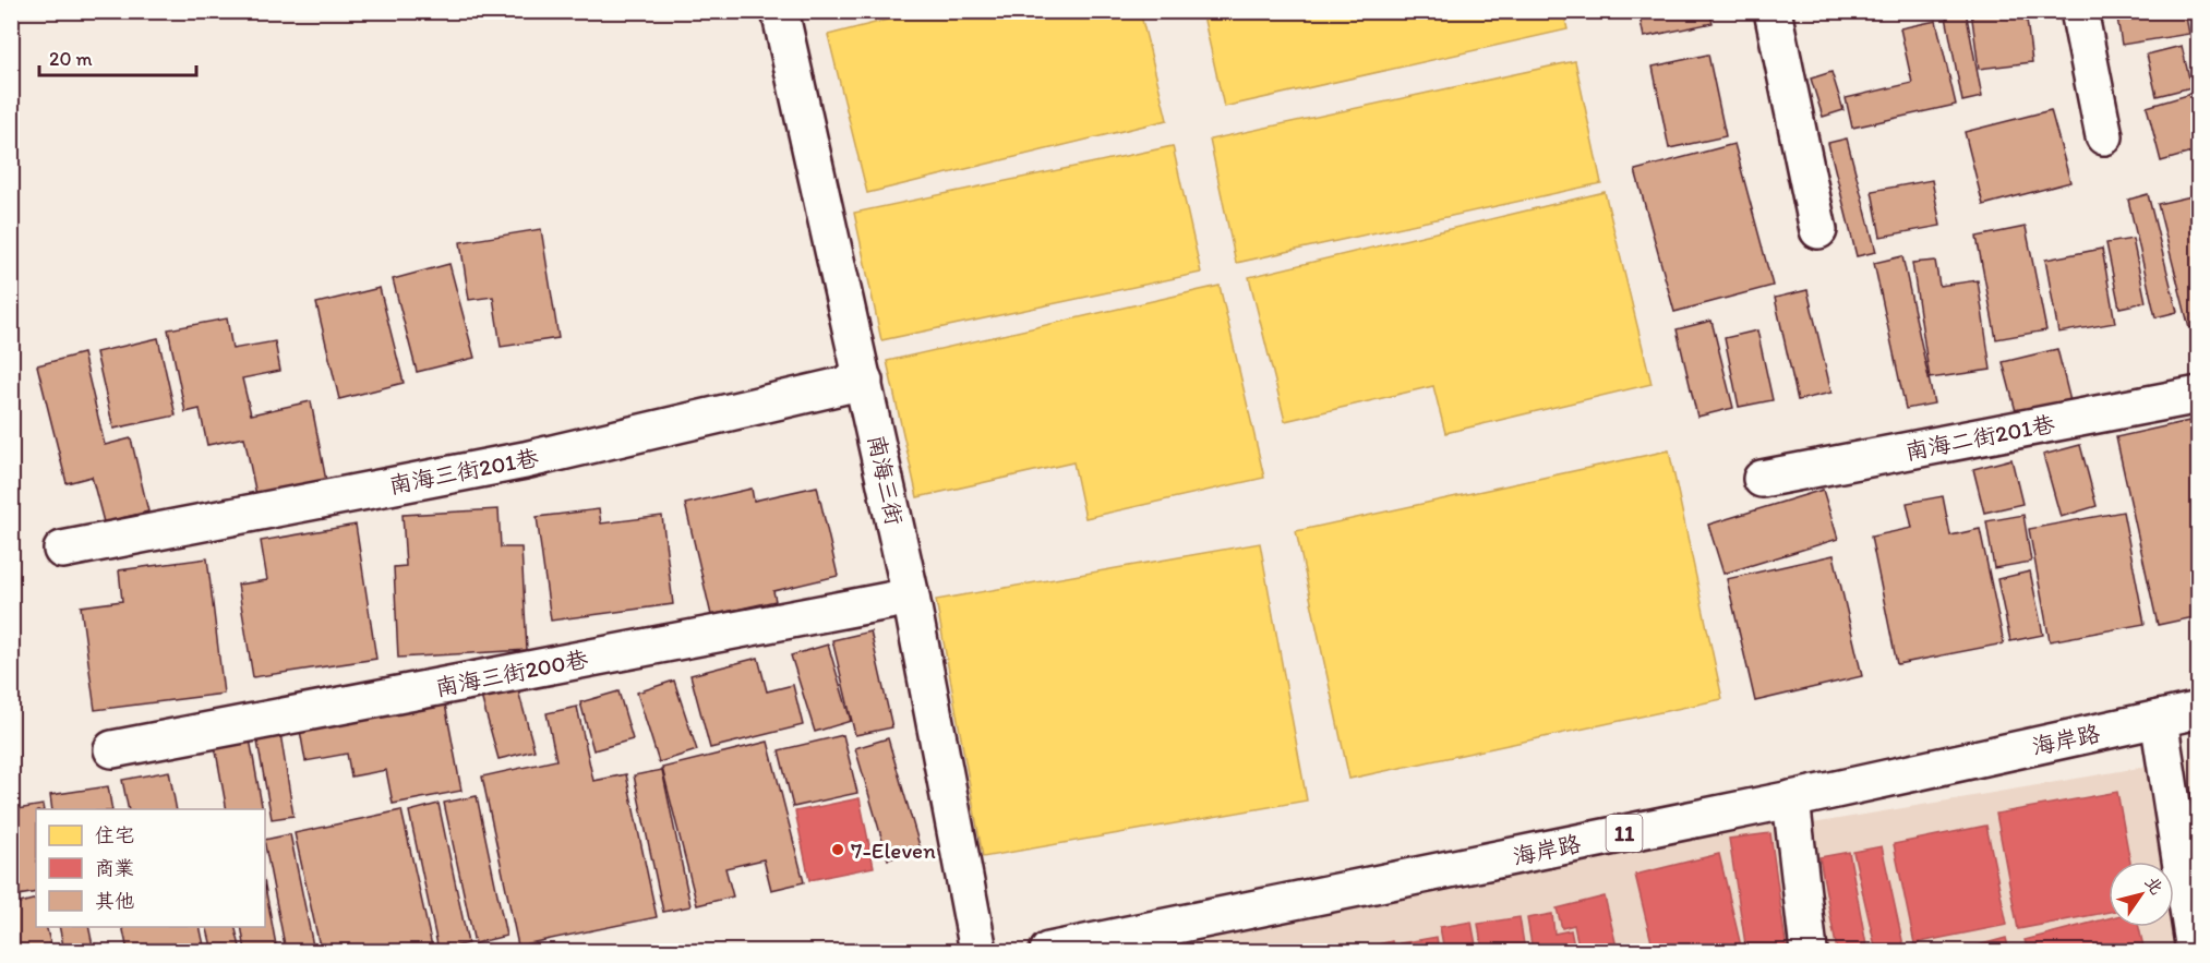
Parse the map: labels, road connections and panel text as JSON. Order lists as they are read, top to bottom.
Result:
{
  "streets": {
    "street": [
      "南海二街201巷",
      "南海三街201巷",
      "南海三街",
      "南海三街200巷",
      "海岸路",
      "11"
    ]
  },
  "crossings": [
    ["南海三街201巷", "南海三街"],
    ["南海三街", "南海三街200巷"]
  ],
  "places": ["7-Eleven"],
  "legend": ["住宅", "商業", "其他"],
  "scale_bar": "20 m",
  "north": "top right"
}
